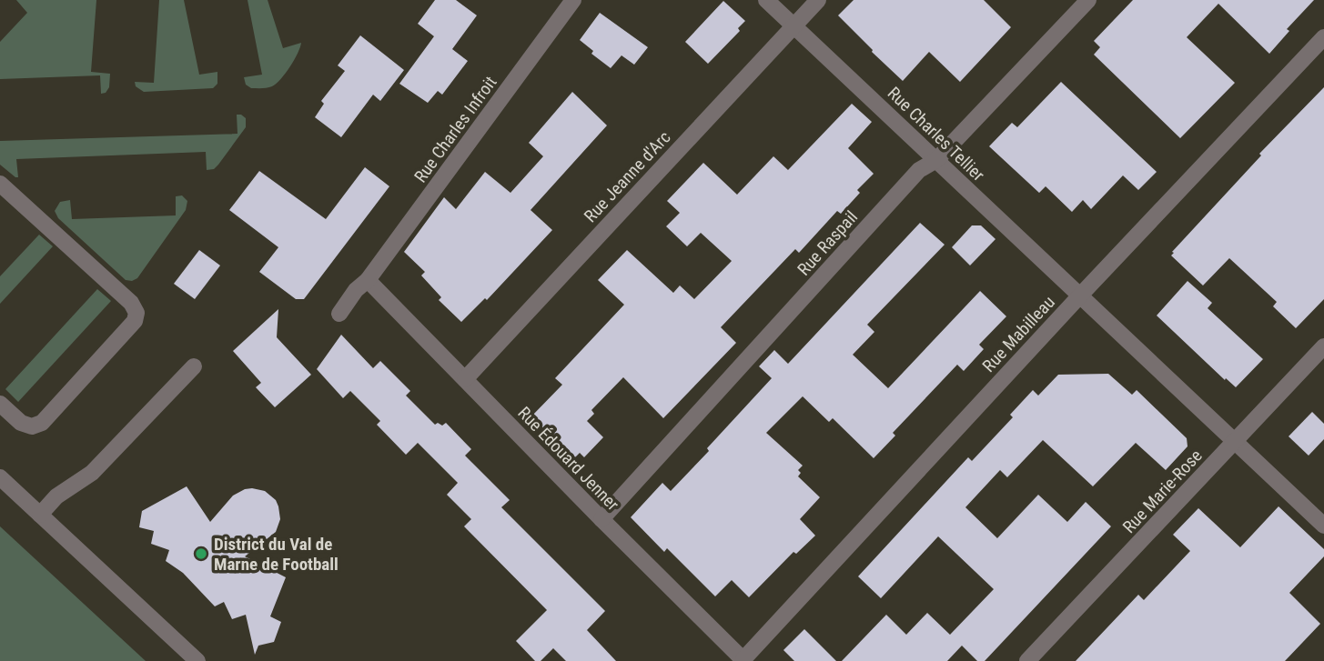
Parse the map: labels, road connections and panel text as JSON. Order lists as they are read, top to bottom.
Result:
{
  "streets": {
    "street": [
      "Rue Charles Infroit",
      "Rue Charles Tellier",
      "Rue Jeanne d'Arc",
      "Rue Raspail",
      "Rue Mabilleau",
      "Rue Édouard Jenner",
      "Rue Marie-Rose"
    ]
  },
  "crossings": [
    ["Rue Charles Infroit", "Rue Édouard Jenner"],
    ["Rue Charles Tellier", "Rue Jeanne d'Arc"],
    ["Rue Charles Tellier", "Rue Raspail"],
    ["Rue Charles Tellier", "Rue Mabilleau"],
    ["Rue Charles Tellier", "Rue Marie-Rose"],
    ["Rue Jeanne d'Arc", "Rue Édouard Jenner"],
    ["Rue Raspail", "Rue Édouard Jenner"],
    ["Rue Mabilleau", "Rue Édouard Jenner"]
  ],
  "places": ["District du Val de Marne de Football"]
}
